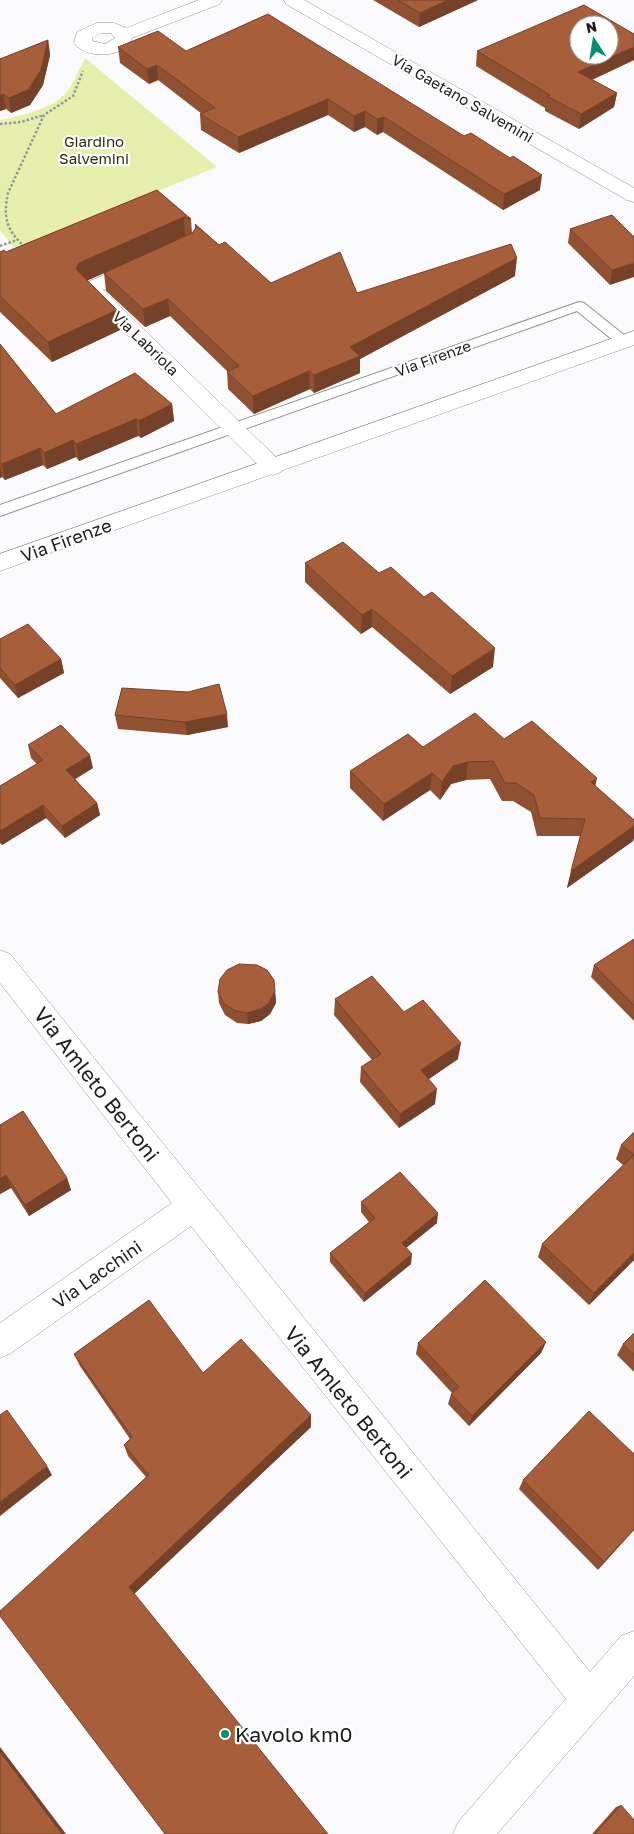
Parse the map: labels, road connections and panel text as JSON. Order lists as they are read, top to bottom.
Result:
{
  "streets": {
    "street": [
      "Via Gaetano Salvemini",
      "Via Labriola",
      "Via Firenze",
      "Via Amleto Bertoni",
      "Via Lacchini"
    ]
  },
  "crossings": [
    ["Via Labriola", "Via Firenze"],
    ["Via Amleto Bertoni", "Via Lacchini"]
  ],
  "parks": ["Giardino Salvemini"],
  "places": ["Kavolo km0"],
  "north": "top"
}
